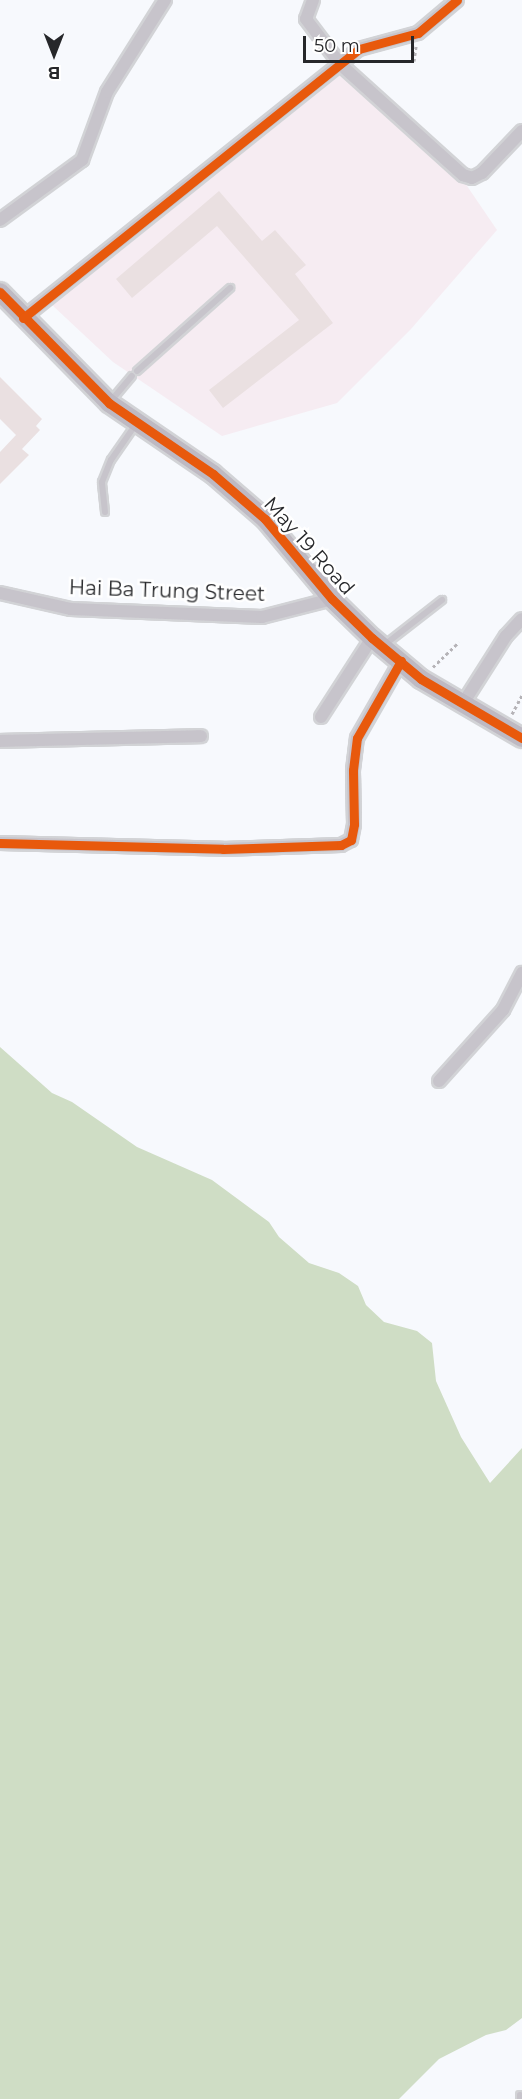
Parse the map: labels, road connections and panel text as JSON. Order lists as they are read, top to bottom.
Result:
{
  "streets": {
    "street": ["May 19 Road", "Hai Ba Trung Street"]
  },
  "crossings": [
    ["May 19 Road", "Hai Ba Trung Street"]
  ],
  "scale_bar": "50 m",
  "north": "bottom"
}
